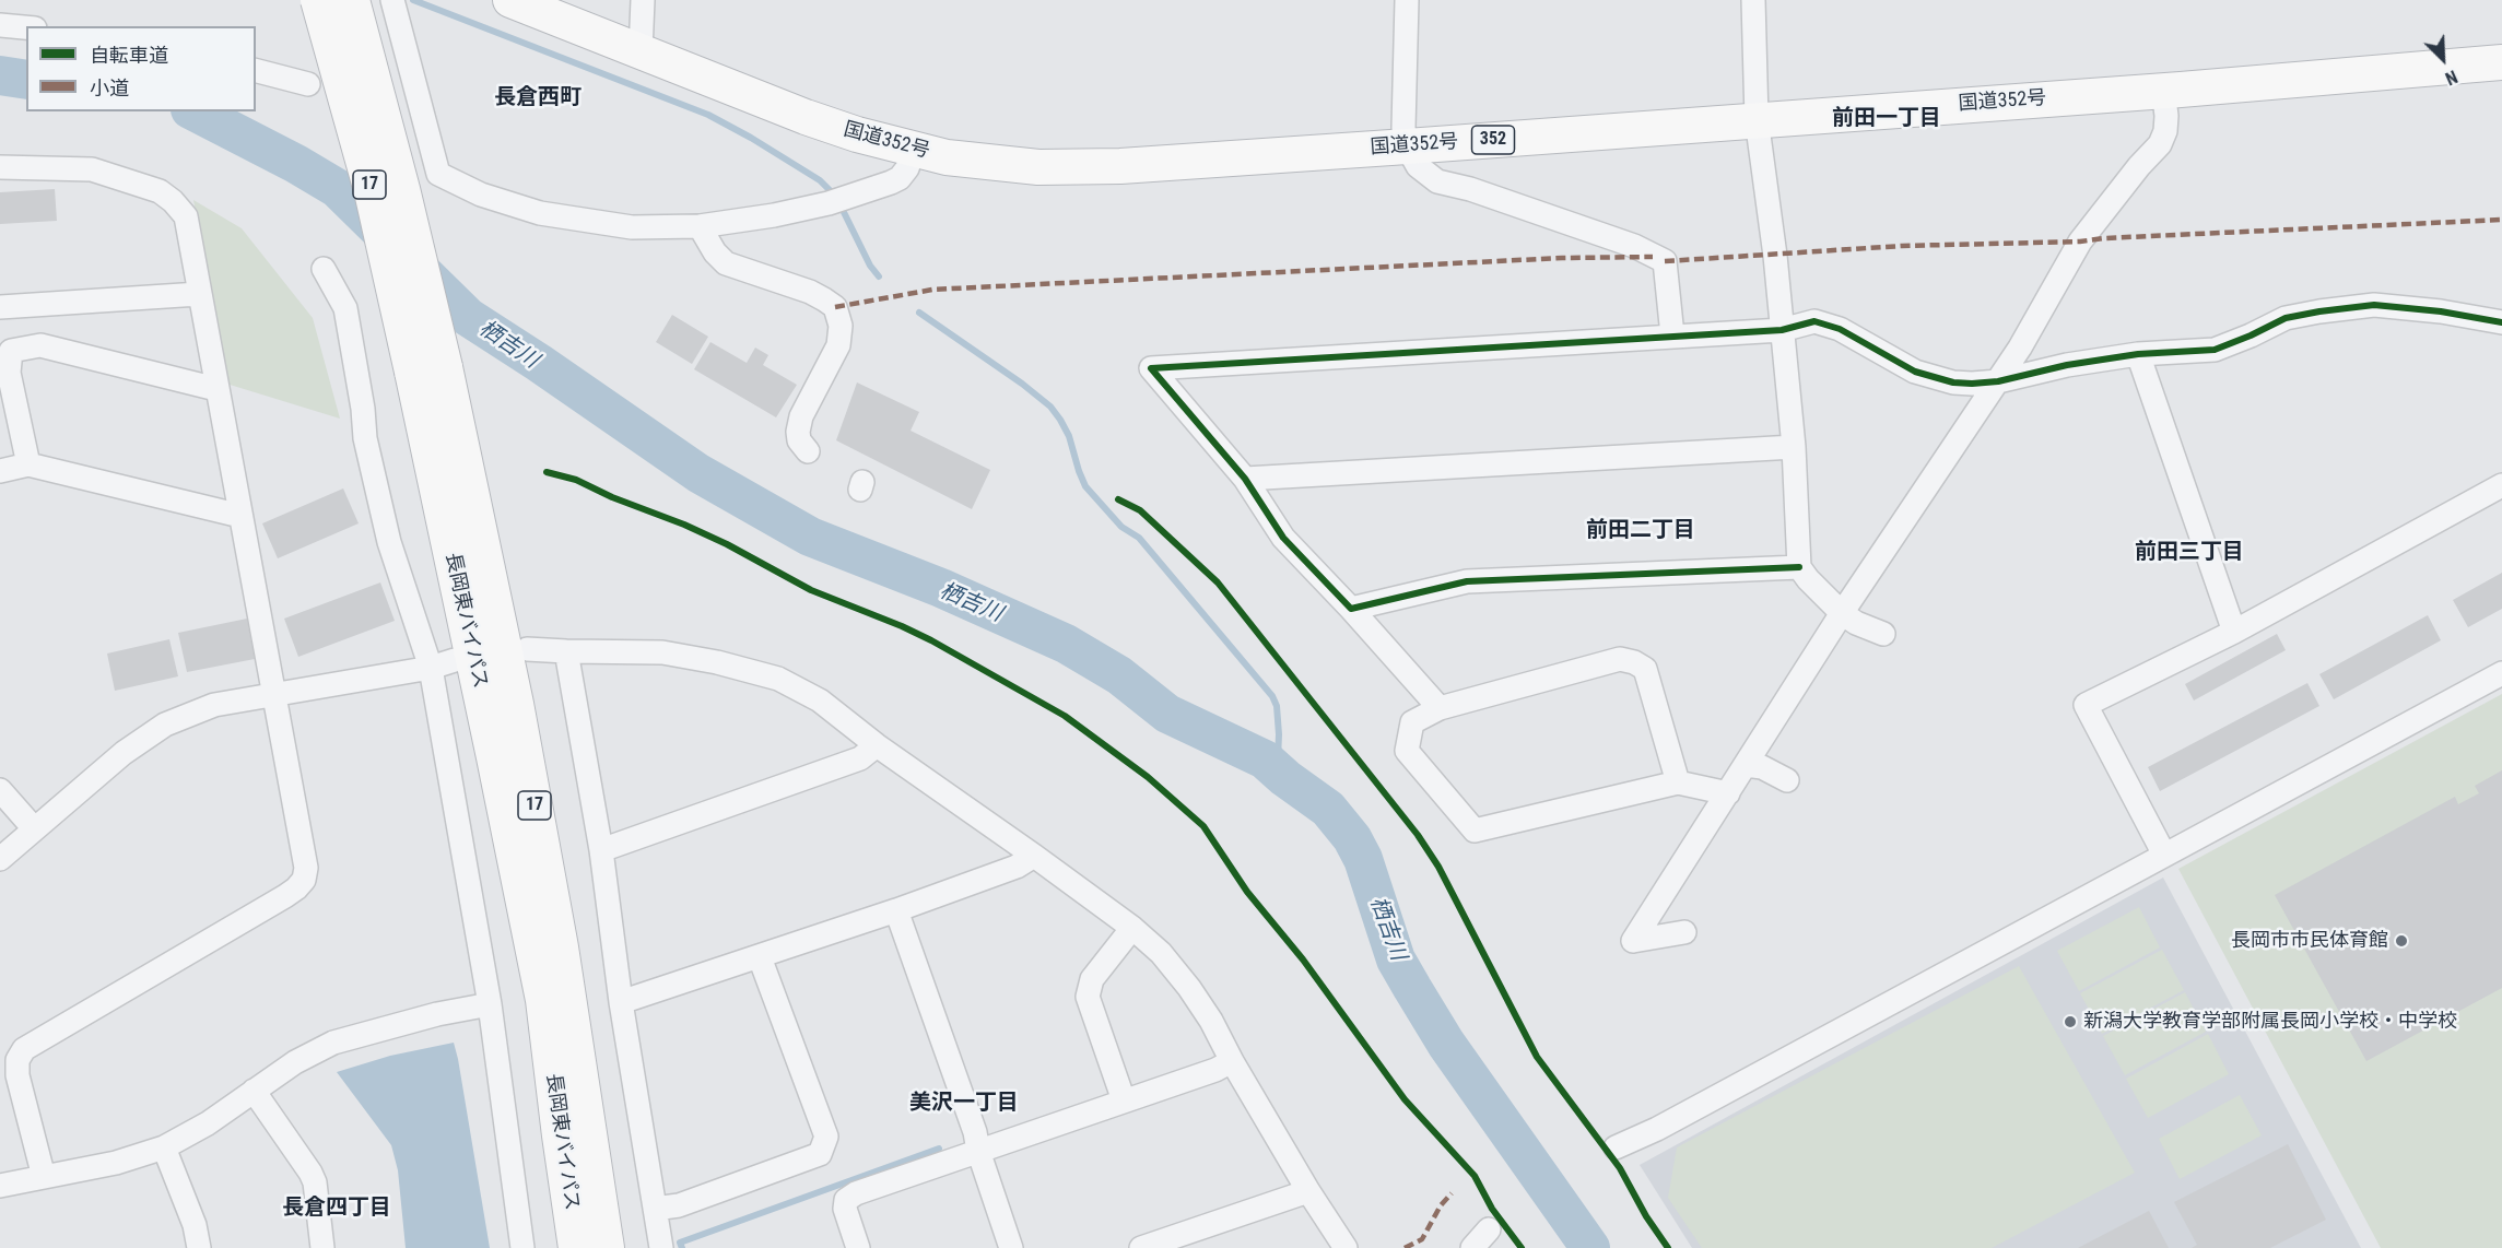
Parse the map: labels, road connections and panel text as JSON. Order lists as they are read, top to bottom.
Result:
{
  "streets": {
    "highway": [
      "国道352号",
      "352",
      "17",
      "長岡東バイパス"
    ]
  },
  "crossings": [
    ["17", "長岡東バイパス"]
  ],
  "districts": [
    "長倉西町",
    "前田一丁目",
    "前田二丁目",
    "前田三丁目",
    "美沢一丁目",
    "長倉四丁目"
  ],
  "water": ["栖吉川"],
  "places": ["長岡市市民体育館", "新潟大学教育学部附属長岡小学校・中学校"],
  "legend": ["自転車道", "小道"],
  "north": "bottom right"
}
